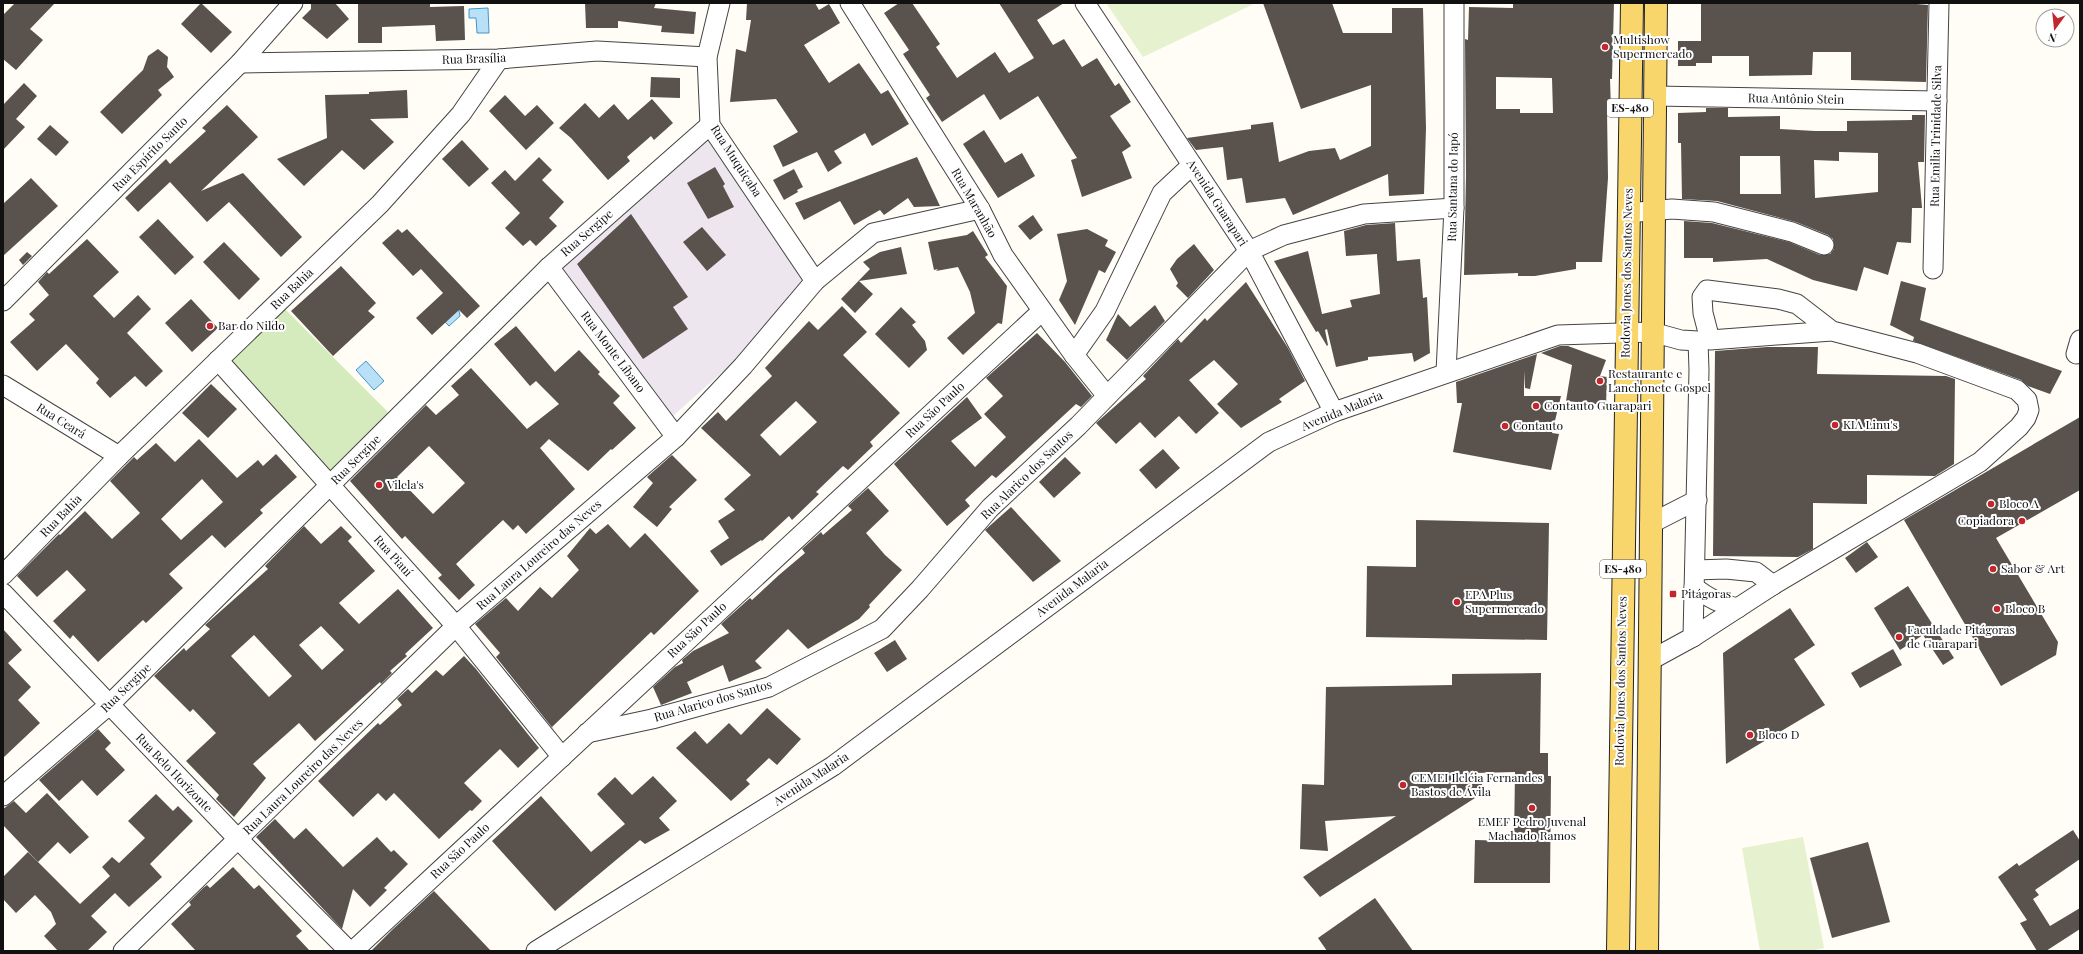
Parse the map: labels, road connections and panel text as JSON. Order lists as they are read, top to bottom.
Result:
{
  "streets": {
    "main road": ["ES-480", "Rodovia Jones dos Santos Neves"],
    "street": [
      "Rua Brasília",
      "Rua Antônio Stein",
      "Rua Emilia Trinidade Silva",
      "Rua Espírito Santo",
      "Rua Muquiçaba",
      "Rua Santana do Iapó",
      "Rua Maranhão",
      "Avenida Guarapari",
      "Rua Sergipe",
      "Rua Bahia",
      "Rua Monte Líbano",
      "Rua São Paulo",
      "Avenida Malaria",
      "Rua Ceará",
      "Rua Alarico dos Santos",
      "Rua Laura Loureiro das Neves",
      "Rua Piauí",
      "Rua Belo Horizonte"
    ]
  },
  "crossings": [
    ["Rua Brasília", "Rua Espírito Santo"],
    ["Rua Brasília", "Rua Muquiçaba"],
    ["Rua Brasília", "Rua Bahia"],
    ["Rua Antônio Stein", "ES-480"],
    ["Rua Antônio Stein", "Rua Emilia Trinidade Silva"],
    ["ES-480", "Avenida Malaria"],
    ["Rua Muquiçaba", "Rua Sergipe"],
    ["Rua Muquiçaba", "Rua Laura Loureiro das Neves"],
    ["Rua Santana do Iapó", "Avenida Malaria"],
    ["Rua Santana do Iapó", "Rua Alarico dos Santos"],
    ["Rua Maranhão", "Rua São Paulo"],
    ["Rua Maranhão", "Rua Alarico dos Santos"],
    ["Rua Maranhão", "Rua Laura Loureiro das Neves"],
    ["Avenida Guarapari", "Avenida Malaria"],
    ["Avenida Guarapari", "Rua Alarico dos Santos"],
    ["Rua Sergipe", "Rua Monte Líbano"],
    ["Rua Sergipe", "Rua Piauí"],
    ["Rua Sergipe", "Rua Belo Horizonte"],
    ["Rodovia Jones dos Santos Neves", "Avenida Malaria"],
    ["Rua Bahia", "Rua Ceará"],
    ["Rua Bahia", "Rua Piauí"],
    ["Rua Monte Líbano", "Rua Laura Loureiro das Neves"],
    ["Rua São Paulo", "Rua Alarico dos Santos"],
    ["Rua São Paulo", "Rua Piauí"],
    ["Rua Laura Loureiro das Neves", "Rua Piauí"],
    ["Rua Laura Loureiro das Neves", "Rua Belo Horizonte"]
  ],
  "places": {
    "other": [
      "Multishow Supermercado",
      "Bar do Nildo",
      "Restaurante e Lanchonete Gospel",
      "Contauto Guarapari",
      "KIA Linu's",
      "Contauto",
      "Vilela's",
      "Bloco A",
      "Copiadora",
      "Sabor & Art",
      "EPA Plus Supermercado",
      "Bloco B",
      "Faculdade Pitágoras de Guarapari",
      "Bloco D",
      "CEMEI Ilcléia Fernandes Bastos de Ávila",
      "EMEF Pedro Juvenal Machado Ramos"
    ],
    "transit": ["Pitágoras"]
  },
  "north": "bottom"
}
